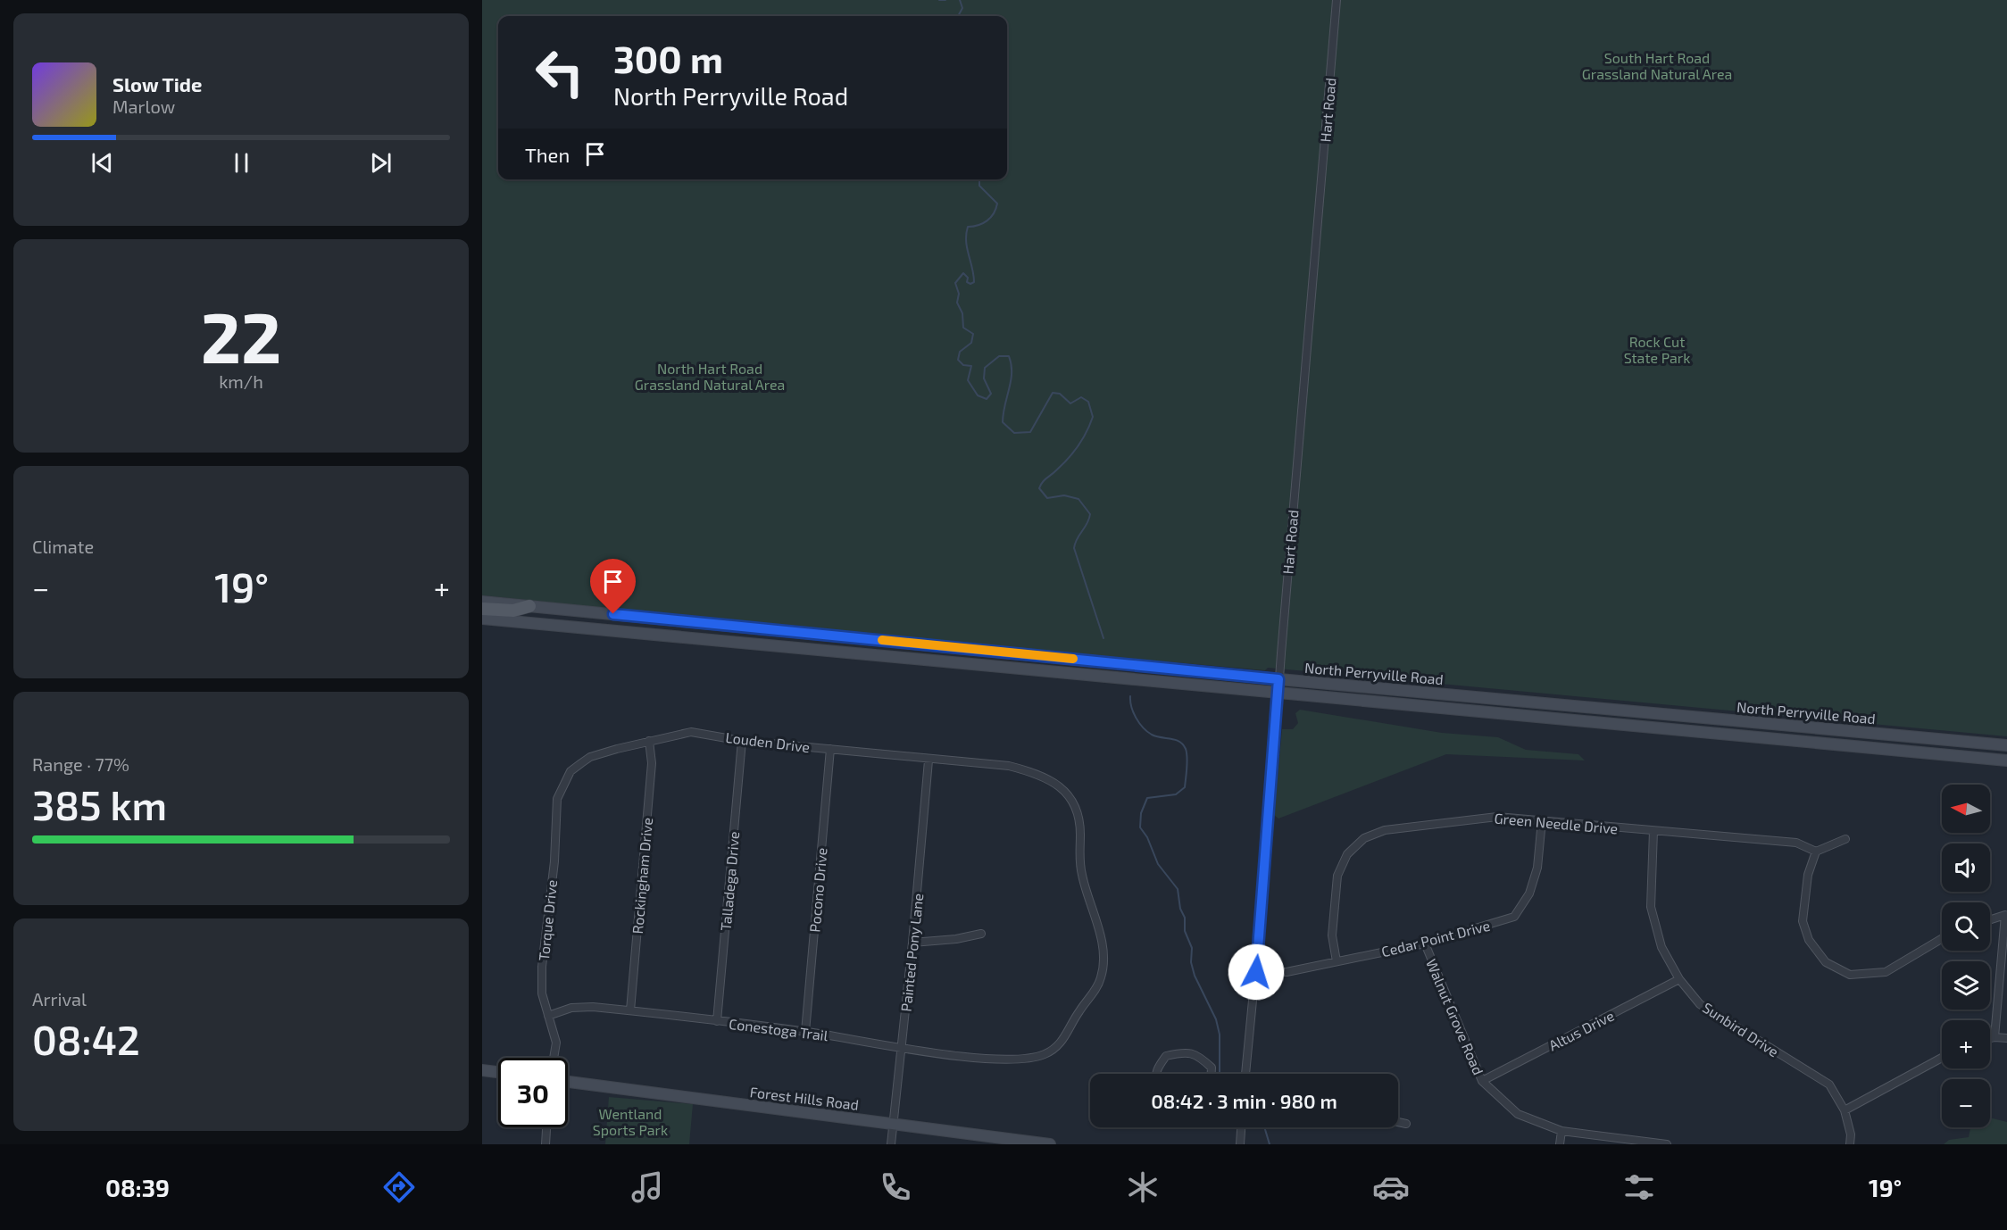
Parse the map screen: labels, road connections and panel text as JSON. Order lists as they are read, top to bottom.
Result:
{
  "streets": {
    "main road": ["North Perryville Road", "Forest Hills Road"],
    "street": [
      "Hart Road",
      "Louden Drive",
      "Green Needle Drive",
      "Rockingham Drive",
      "Talladega Drive",
      "Pocono Drive",
      "Torque Drive",
      "Cedar Point Drive",
      "Painted Pony Lane",
      "Walnut Grove Road",
      "Conestoga Trail",
      "Sunbird Drive",
      "Altus Drive"
    ]
  },
  "crossings": [
    ["Hart Road", "North Perryville Road"],
    ["Hart Road", "Cedar Point Drive"],
    ["Louden Drive", "Rockingham Drive"],
    ["Louden Drive", "Talladega Drive"],
    ["Louden Drive", "Pocono Drive"],
    ["Louden Drive", "Torque Drive"],
    ["Louden Drive", "Painted Pony Lane"],
    ["Louden Drive", "Conestoga Trail"],
    ["Green Needle Drive", "Cedar Point Drive"],
    ["Green Needle Drive", "Sunbird Drive"],
    ["Rockingham Drive", "Conestoga Trail"],
    ["Talladega Drive", "Conestoga Trail"],
    ["Pocono Drive", "Conestoga Trail"],
    ["Torque Drive", "Conestoga Trail"],
    ["Cedar Point Drive", "Walnut Grove Road"],
    ["Painted Pony Lane", "Conestoga Trail"],
    ["Painted Pony Lane", "Forest Hills Road"],
    ["Walnut Grove Road", "Altus Drive"],
    ["Sunbird Drive", "Altus Drive"]
  ],
  "parks": [
    "South Hart Road Grassland Natural Area",
    "Rock Cut State Park",
    "North Hart Road Grassland Natural Area",
    "Wentland Sports Park"
  ],
  "north": "left",
  "page": {
    "turn": ["300 m", "North Perryville Road"],
    "song": ["Slow Tide", "Marlow"],
    "then": "Then",
    "tile": [
      ["22", "km/h"],
      "Climate",
      ["Range · 77%", "385 km"],
      ["Arrival", "08:42"]
    ],
    "heat": ["−", "19°", "+"],
    "map_buttons": ["+", "−"],
    "limit": "30",
    "trip": "08:42 · 3 min · 980 m",
    "tabs": ["08:39", "19°"]
  }
}
